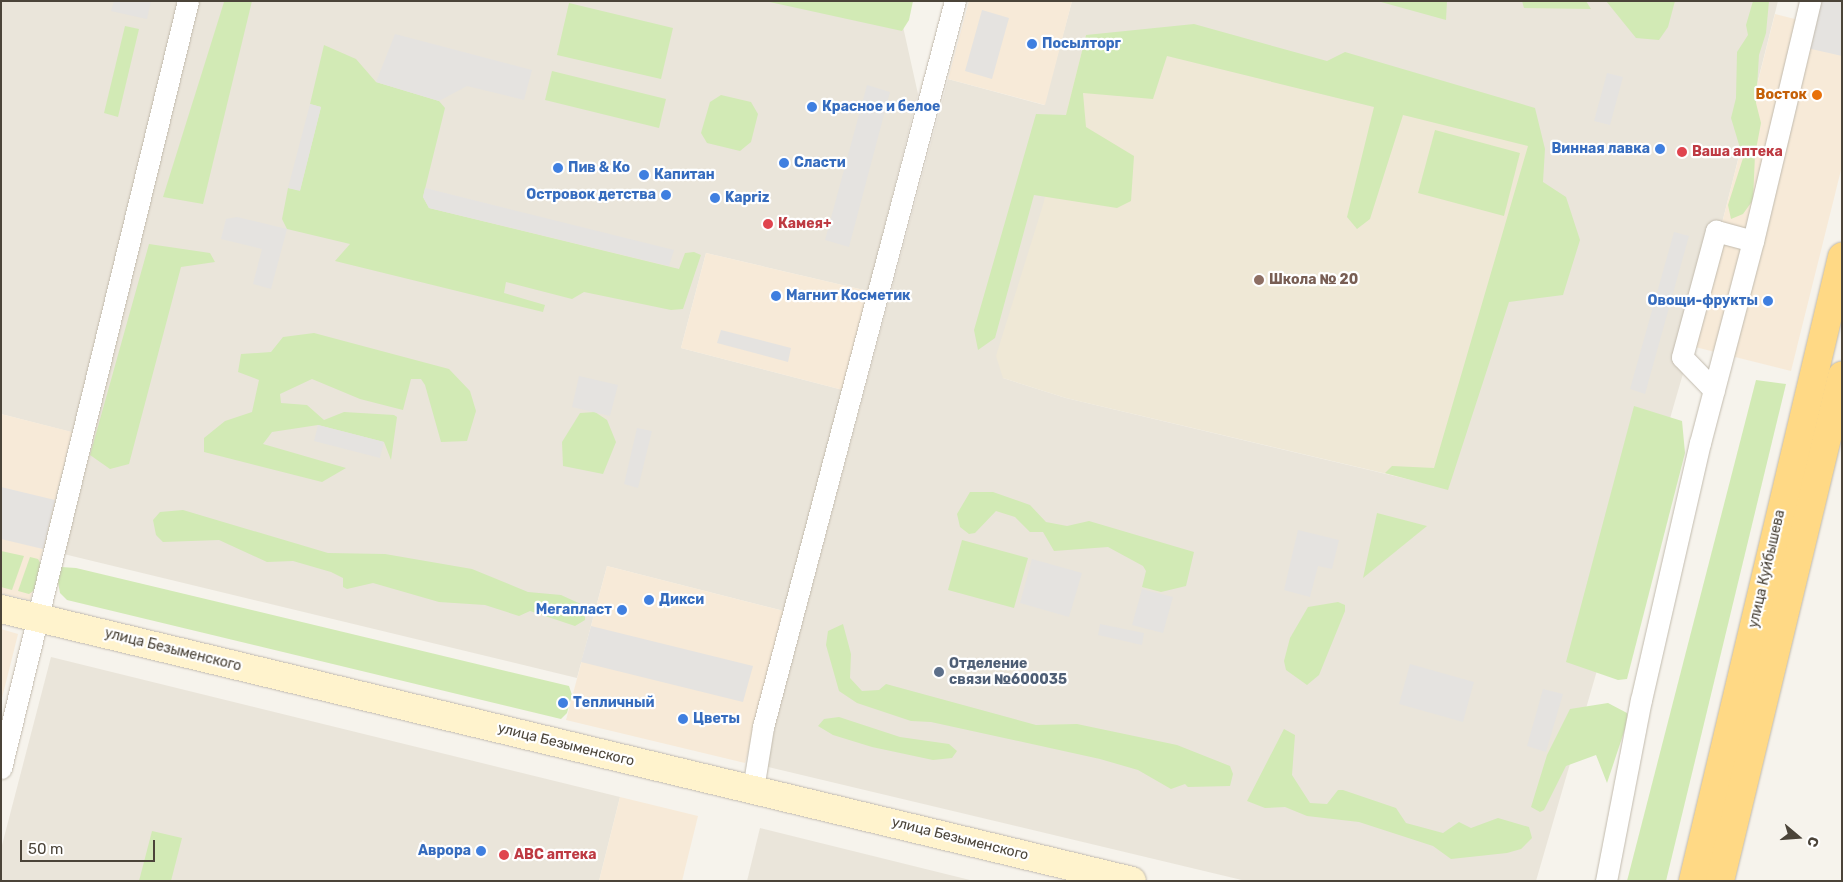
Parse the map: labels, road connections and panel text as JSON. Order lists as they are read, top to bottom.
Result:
{
  "streets": {
    "highway": ["улица Куйбышева"],
    "main road": ["улица Безыменского"]
  },
  "places": [
    "Посылторг",
    "Восток",
    "Красное и белое",
    "Винная лавка",
    "Ваша аптека",
    "Сласти",
    "Пив & Ко",
    "Капитан",
    "Островок детства",
    "Kapriz",
    "Камея+",
    "Школа № 20",
    "Магнит Косметик",
    "Овощи-фрукты",
    "Дикси",
    "Мегапласт",
    "Отделение связи №600035",
    "Тепличный",
    "Цветы",
    "Аврора",
    "АВС аптека"
  ],
  "scale_bar": "50 m",
  "north": "right"
}
